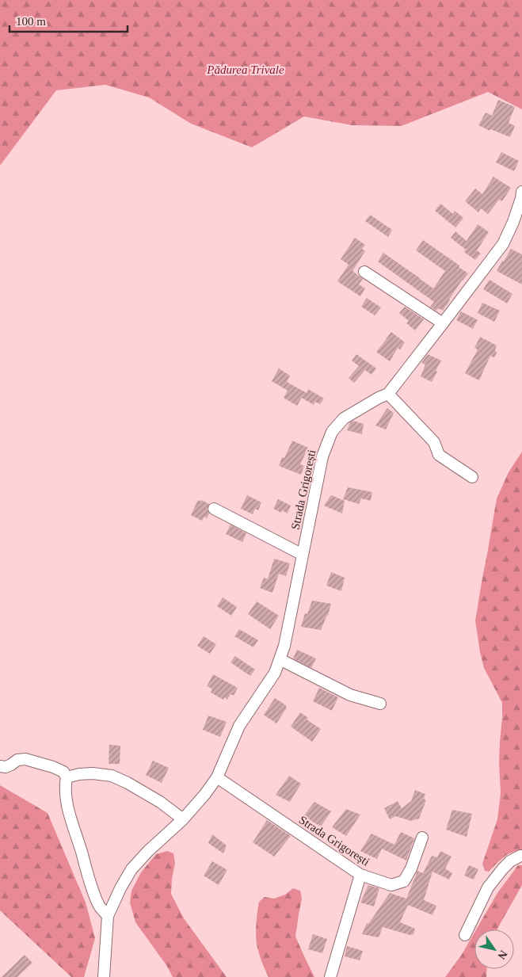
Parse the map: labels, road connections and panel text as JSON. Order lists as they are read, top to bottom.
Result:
{
  "streets": {
    "street": ["Strada Grigorești"]
  },
  "parks": ["Pădurea Trivale"],
  "scale_bar": "100 m",
  "north": "bottom right"
}
